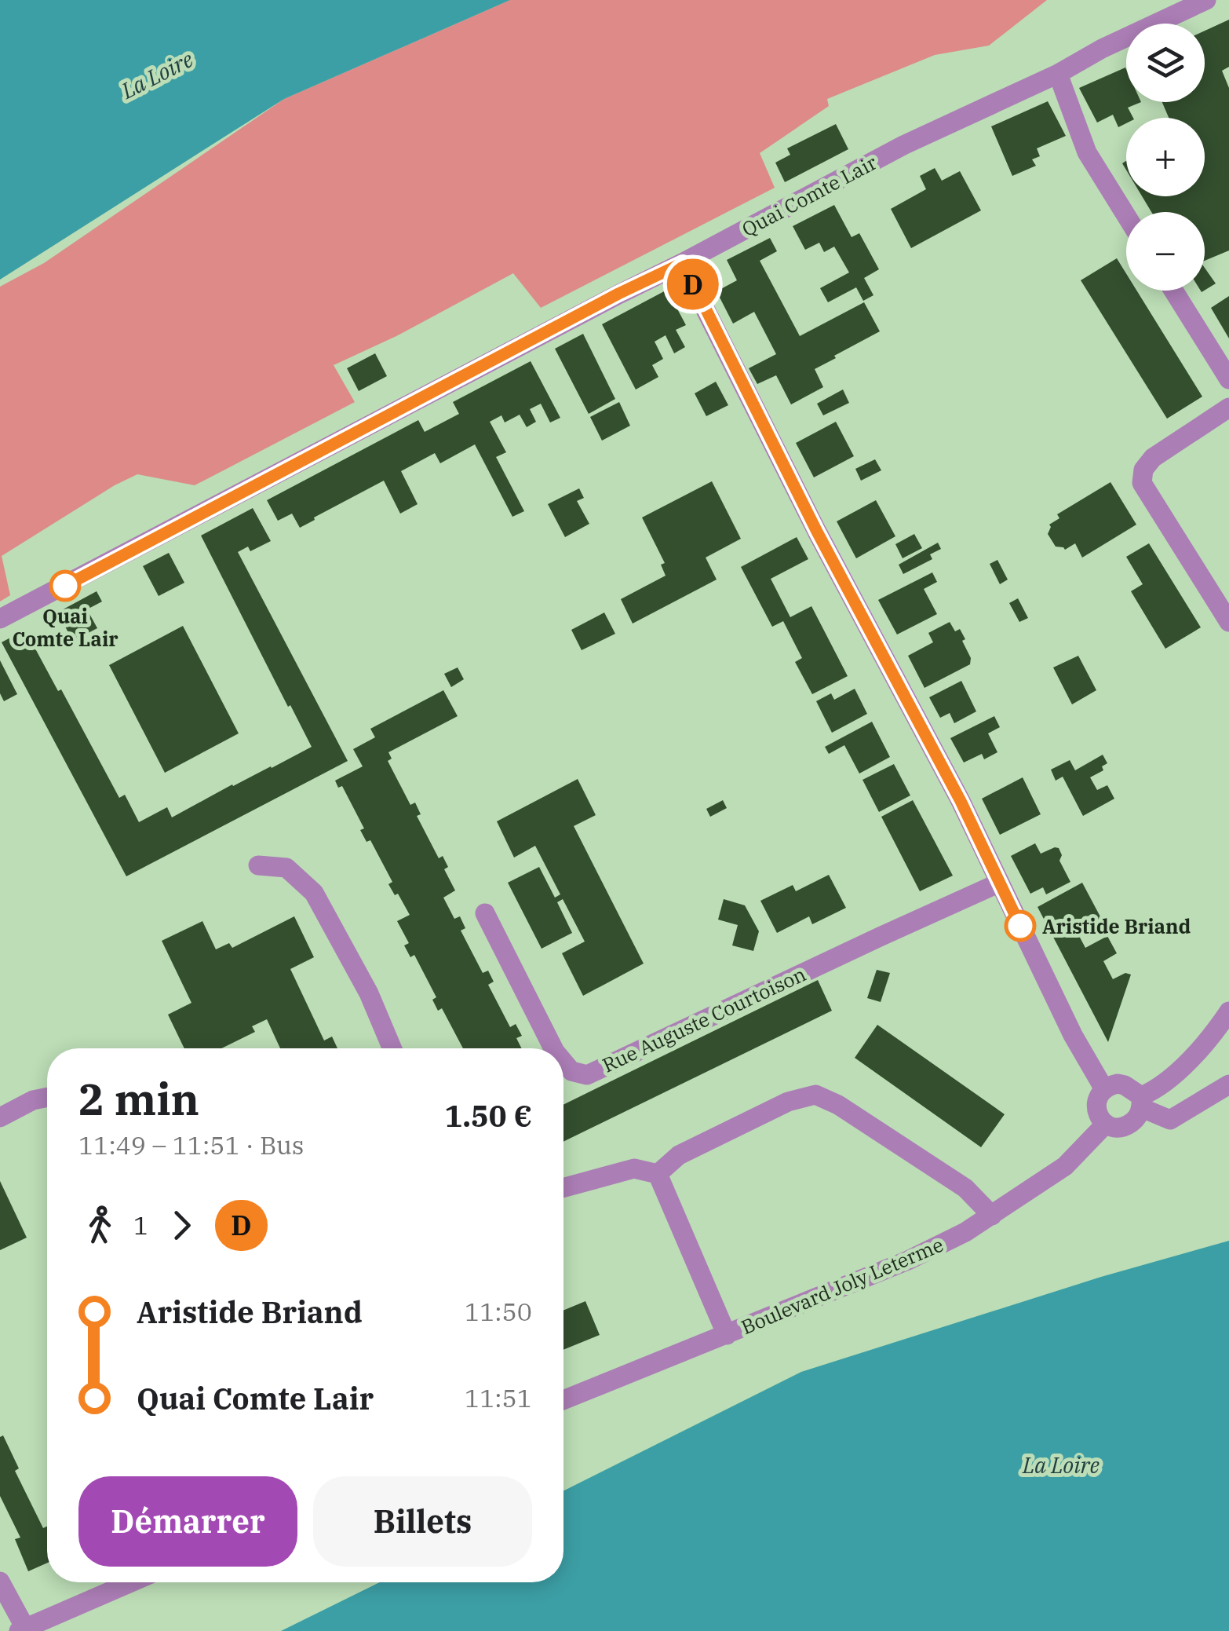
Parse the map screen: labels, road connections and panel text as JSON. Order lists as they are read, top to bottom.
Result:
{
  "streets": {
    "street": ["Quai Comte Lair", "Rue Auguste Courtoison", "Boulevard Joly Leterme"]
  },
  "water": ["La Loire"],
  "places": ["Quai Comte Lair", "Aristide Briand"],
  "lines": ["bus line D"],
  "page": {
    "on_map": "D",
    "map_buttons": ["+", "−"],
    "heading": ["2 min", "11:49 – 11:51 · Bus", "1.50 €"],
    "legs": ["1", "D"],
    "list": [
      {
        "name": "Aristide Briand",
        "value": "11:50"
      },
      {
        "name": "Quai Comte Lair",
        "value": "11:51"
      }
    ],
    "buttons": ["Démarrer", "Billets"]
  }
}
